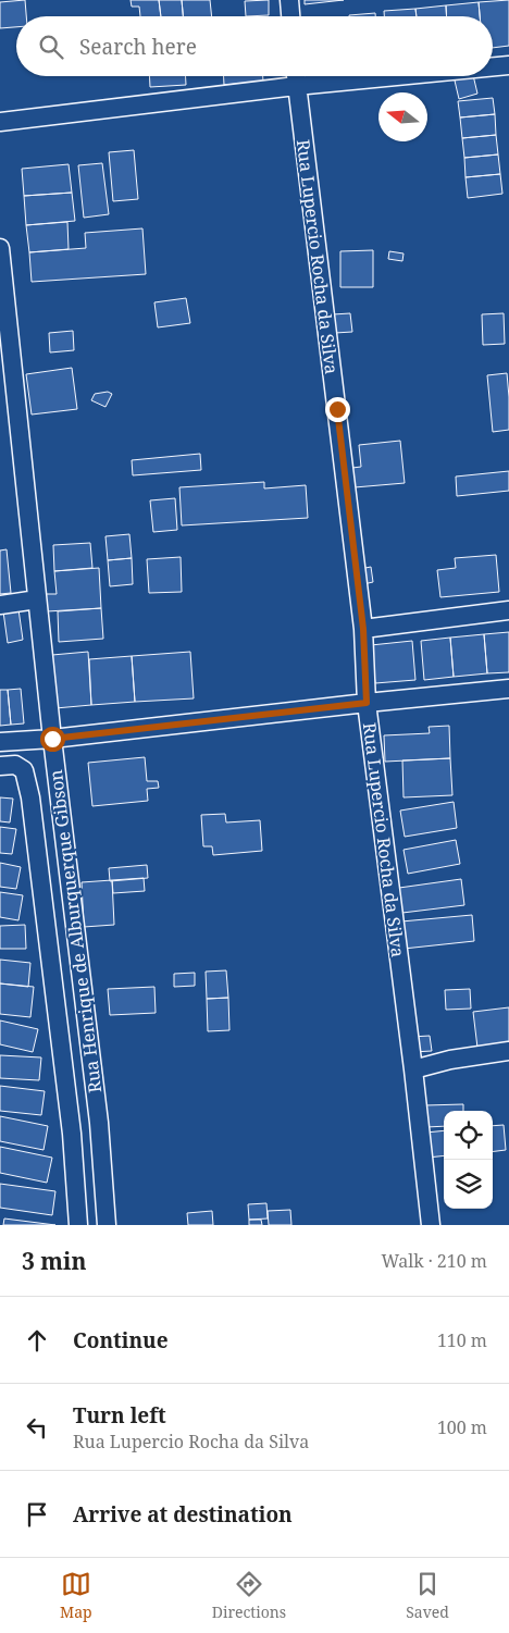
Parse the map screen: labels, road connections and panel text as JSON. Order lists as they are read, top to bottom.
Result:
{
  "streets": {
    "street": ["Rua Lupercio Rocha da Silva", "Rua Henrique de Alburquerque Gibson"]
  },
  "north": "left",
  "page": {
    "search": "Search here",
    "heading": ["3 min", "Walk · 210 m"],
    "list": [
      ["Continue", "110 m"],
      ["Turn left", "Rua Lupercio Rocha da Silva", "100 m"],
      "Arrive at destination"
    ],
    "nav": ["Map", "Directions", "Saved"]
  }
}
